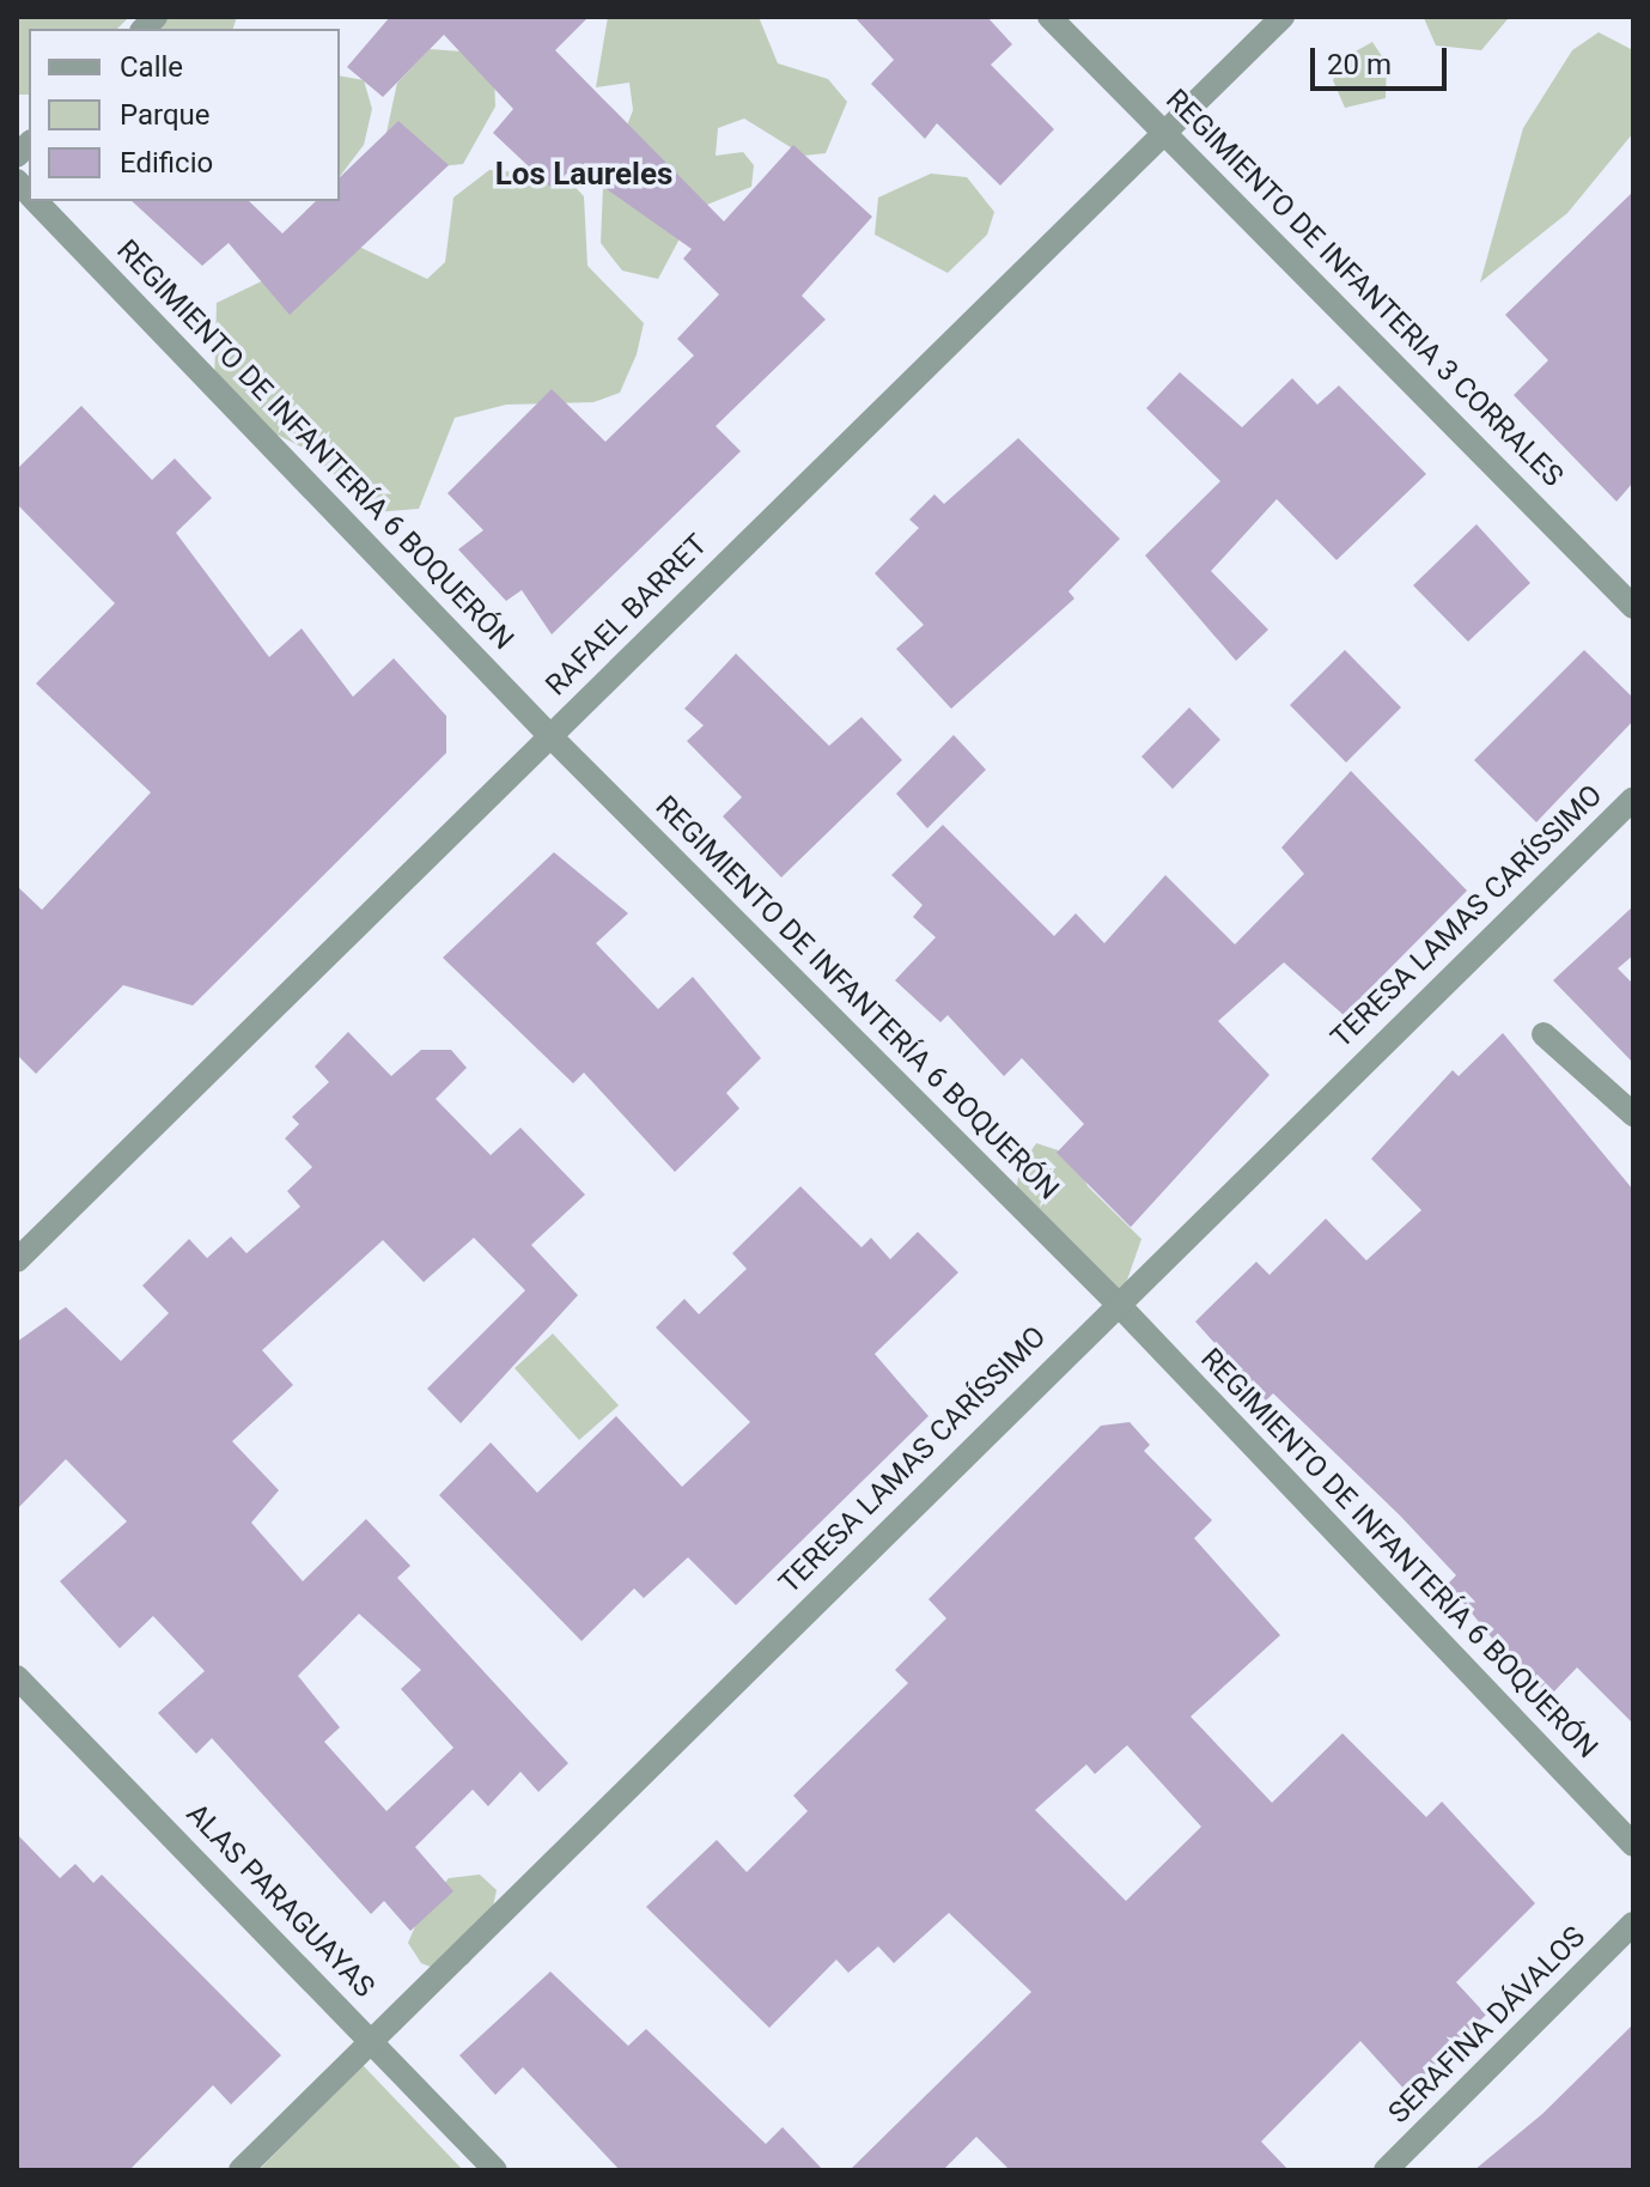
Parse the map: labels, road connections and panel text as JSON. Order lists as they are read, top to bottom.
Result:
{
  "streets": {
    "street": [
      "REGIMIENTO DE INFANTERIA 3 CORRALES",
      "REGIMIENTO DE INFANTERÍA 6 BOQUERÓN",
      "RAFAEL BARRET",
      "TERESA LAMAS CARÍSSIMO",
      "ALAS PARAGUAYAS",
      "SERAFINA DÁVALOS"
    ]
  },
  "crossings": [
    ["REGIMIENTO DE INFANTERIA 3 CORRALES", "RAFAEL BARRET"],
    ["REGIMIENTO DE INFANTERÍA 6 BOQUERÓN", "RAFAEL BARRET"],
    ["REGIMIENTO DE INFANTERÍA 6 BOQUERÓN", "TERESA LAMAS CARÍSSIMO"],
    ["TERESA LAMAS CARÍSSIMO", "ALAS PARAGUAYAS"]
  ],
  "districts": ["Los Laureles"],
  "legend": ["Calle", "Parque", "Edificio"],
  "scale_bar": "20 m"
}
